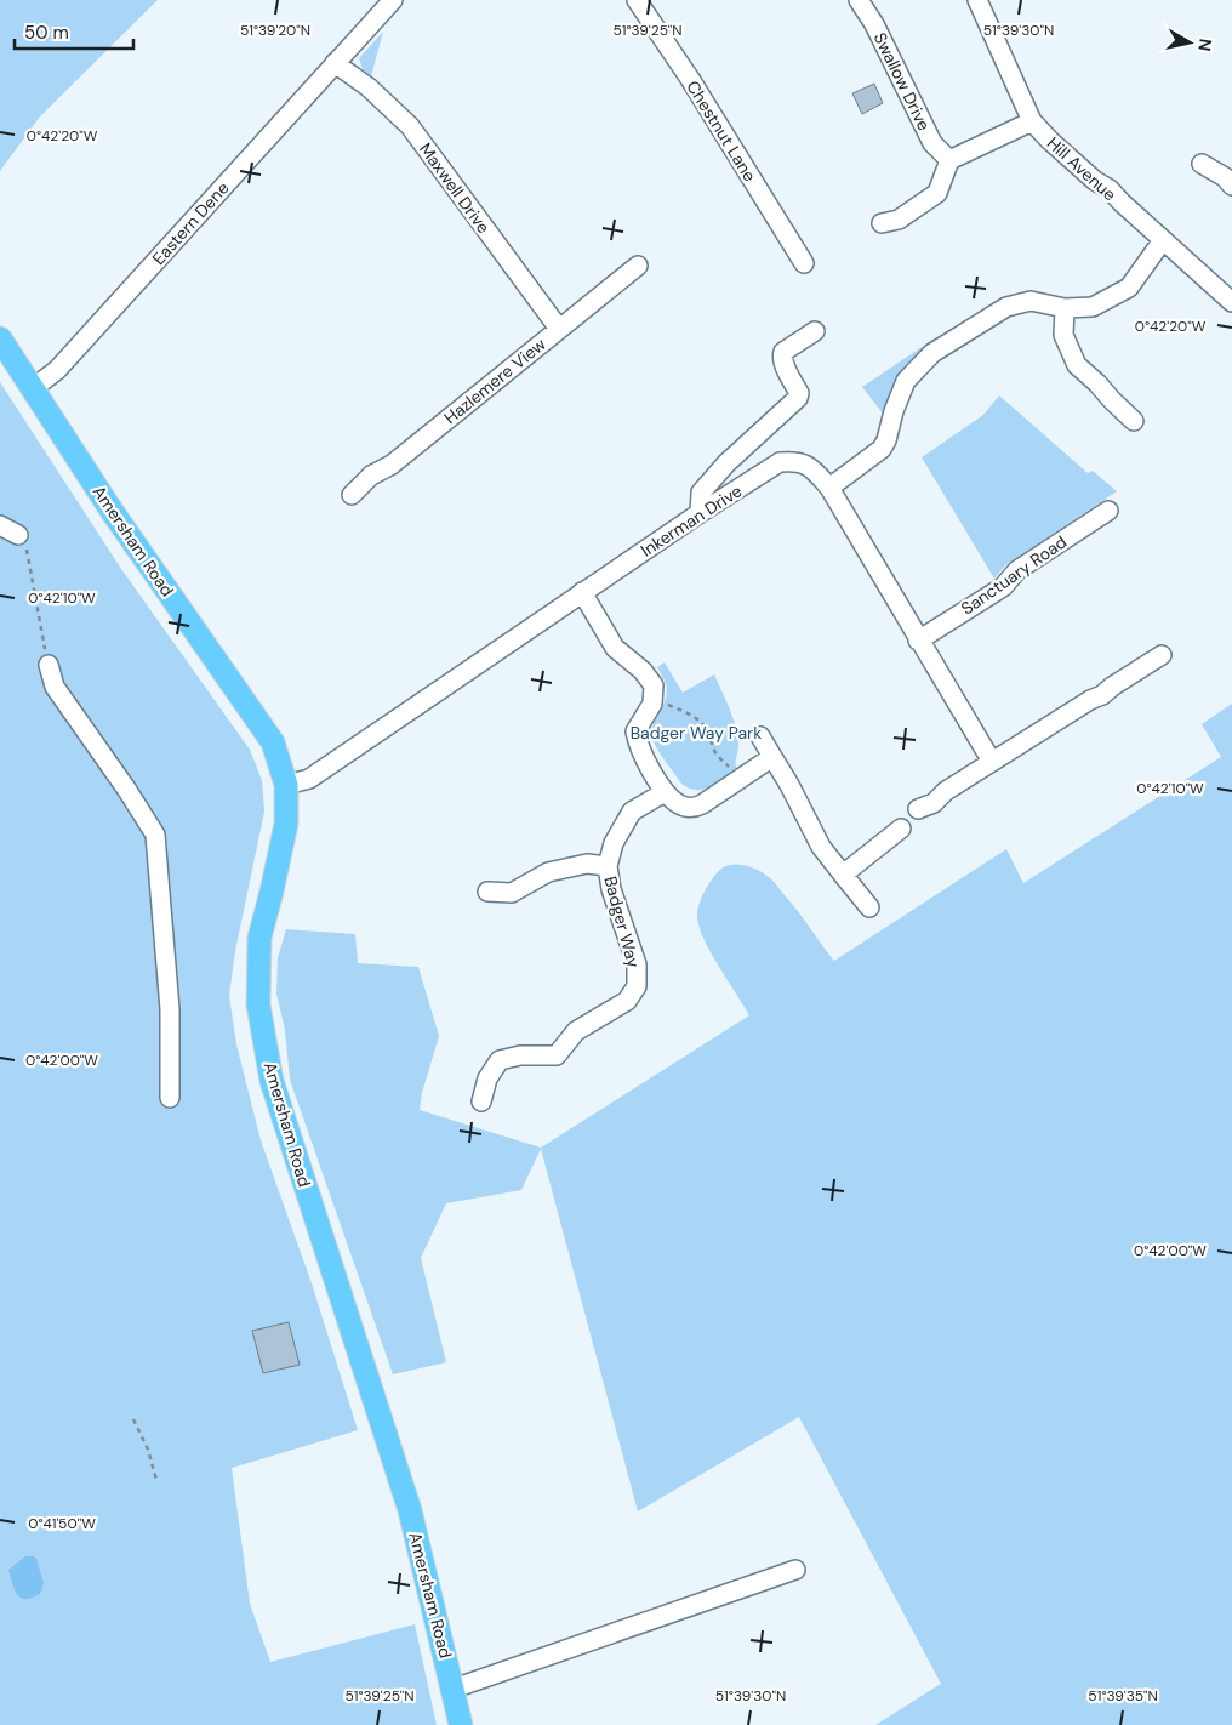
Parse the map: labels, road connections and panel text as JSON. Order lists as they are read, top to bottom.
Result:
{
  "streets": {
    "main road": ["Amersham Road"],
    "street": [
      "Swallow Drive",
      "Chestnut Lane",
      "Hill Avenue",
      "Maxwell Drive",
      "Eastern Dene",
      "Hazlemere View",
      "Inkerman Drive",
      "Sanctuary Road",
      "Badger Way"
    ]
  },
  "crossings": [
    ["Maxwell Drive", "Eastern Dene"],
    ["Maxwell Drive", "Hazlemere View"],
    ["Eastern Dene", "Amersham Road"],
    ["Inkerman Drive", "Amersham Road"],
    ["Inkerman Drive", "Sanctuary Road"]
  ],
  "parks": ["Badger Way Park"],
  "scale_bar": "50 m",
  "north": "right",
  "coordinates": [
    "51°39'20\"N",
    "51°39'25\"N",
    "51°39'30\"N",
    "0°42'20\"W",
    "0°42'10\"W",
    "0°42'00\"W",
    "0°41'50\"W",
    "51°39'35\"N"
  ]
}
